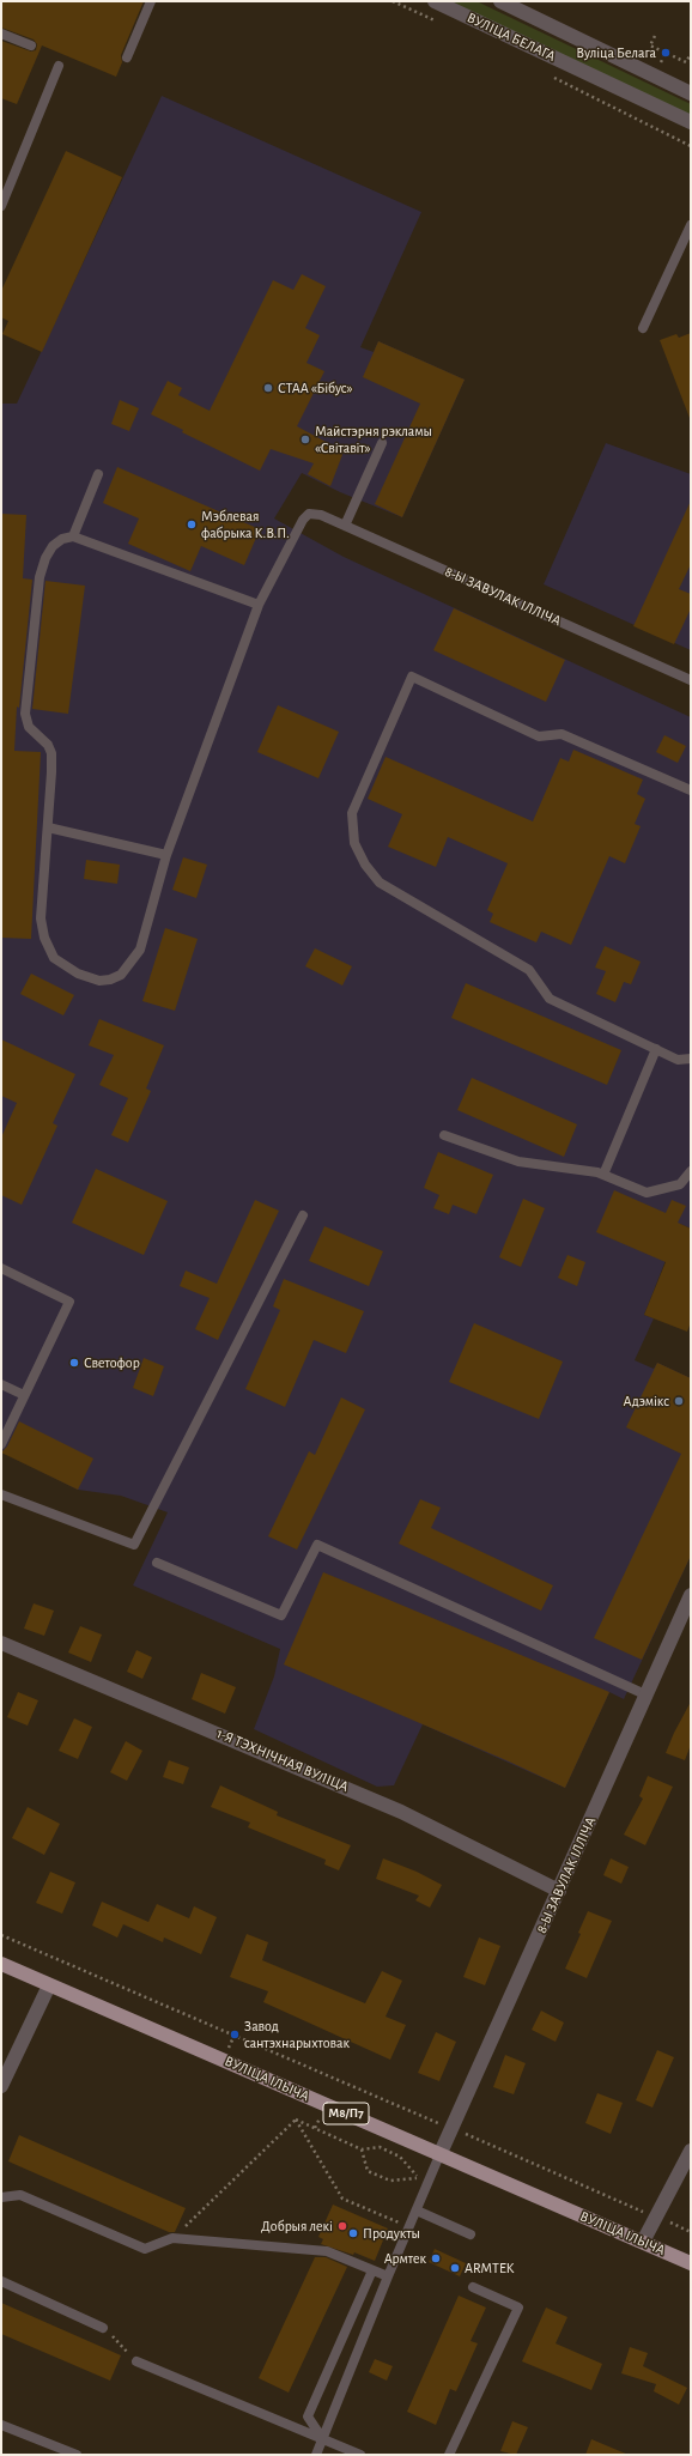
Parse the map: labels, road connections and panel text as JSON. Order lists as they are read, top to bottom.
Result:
{
  "streets": {
    "main road": ["ВУЛІЦА ІЛЬІЧА", "М8/П7"],
    "street": ["ВУЛІЦА БЕЛАГА", "8-Ы ЗАВУЛАК ІЛЛІЧА", "1-Я ТЭХНІЧНАЯ ВУЛІЦА"]
  },
  "crossings": [
    ["8-Ы ЗАВУЛАК ІЛЛІЧА", "1-Я ТЭХНІЧНАЯ ВУЛІЦА"],
    ["8-Ы ЗАВУЛАК ІЛЛІЧА", "ВУЛІЦА ІЛЬІЧА"]
  ],
  "places": [
    "Вуліца Белага",
    "СТАА «Бібус»",
    "Майстэрня рэкламы «Світавіт»",
    "Мэблевая фабрыка К.В.П.",
    "Светофор",
    "Адэмікс",
    "Завод сантэхнарыхтовак",
    "Добрыя лекі",
    "Продукты",
    "Армтек",
    "ARMTEK"
  ]
}
